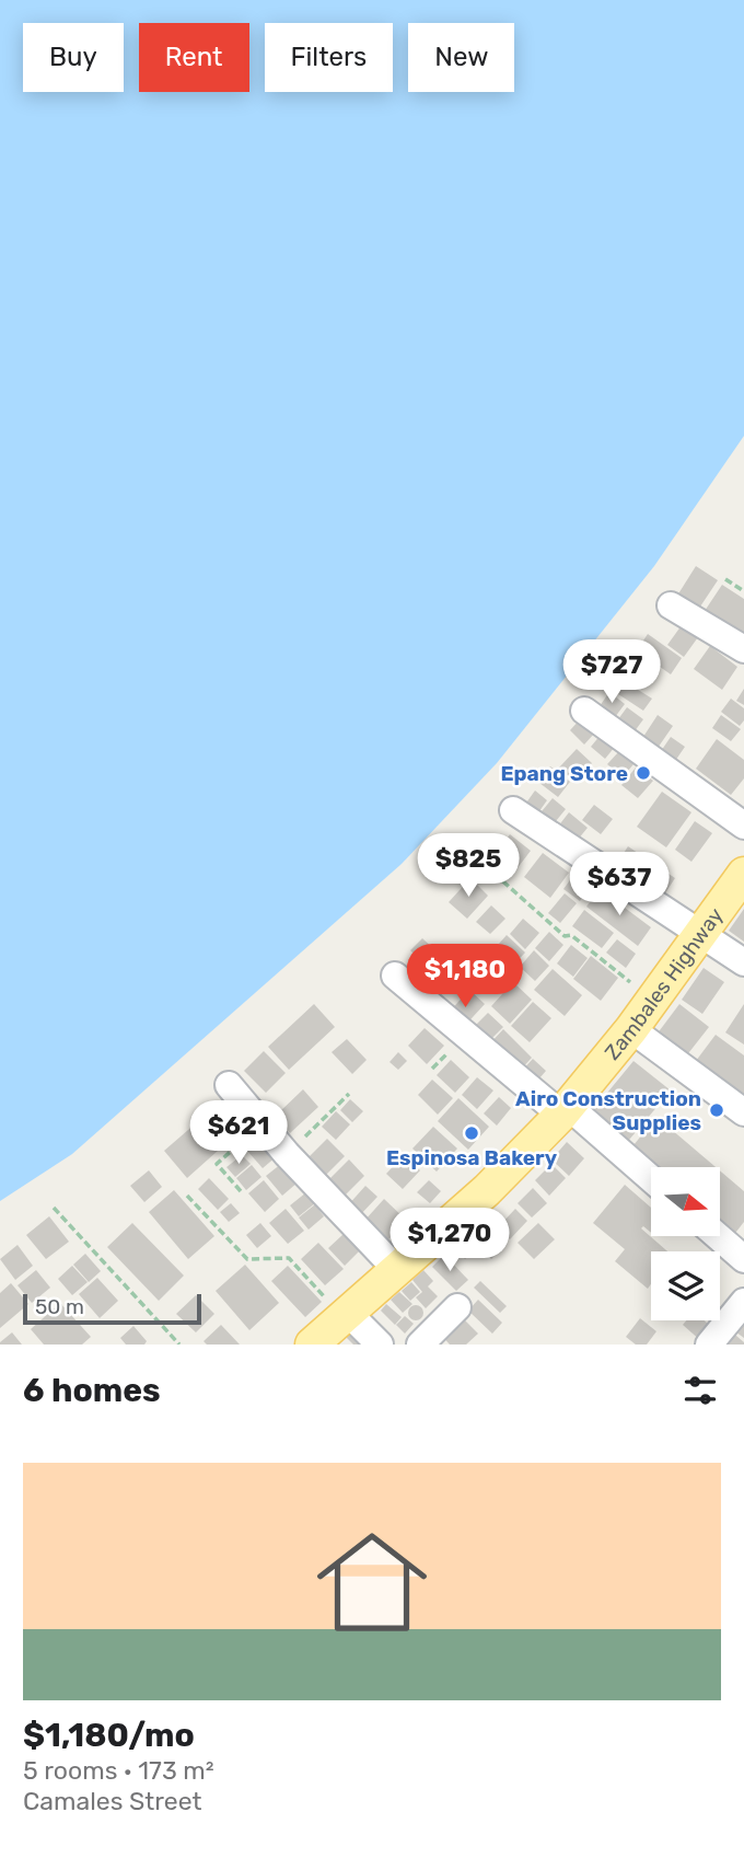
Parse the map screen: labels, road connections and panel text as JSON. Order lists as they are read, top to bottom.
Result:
{
  "streets": {
    "main road": ["Zambales Highway"]
  },
  "places": ["Epang Store", "Airo Construction Supplies", "Espinosa Bakery"],
  "scale_bar": "50 m",
  "north": "right",
  "page": {
    "chip": [
      "Buy",
      "Rent",
      "Filters",
      "New"
    ],
    "price": [
      "$727",
      "$825",
      "$637",
      "$1,180",
      "$621",
      "$1,270"
    ],
    "scale": "50 m",
    "heading": "6 homes",
    "list": [
      {
        "name": "$1,180/mo",
        "note": "5 rooms · 173 m² · Camales Street"
      }
    ]
  }
}
